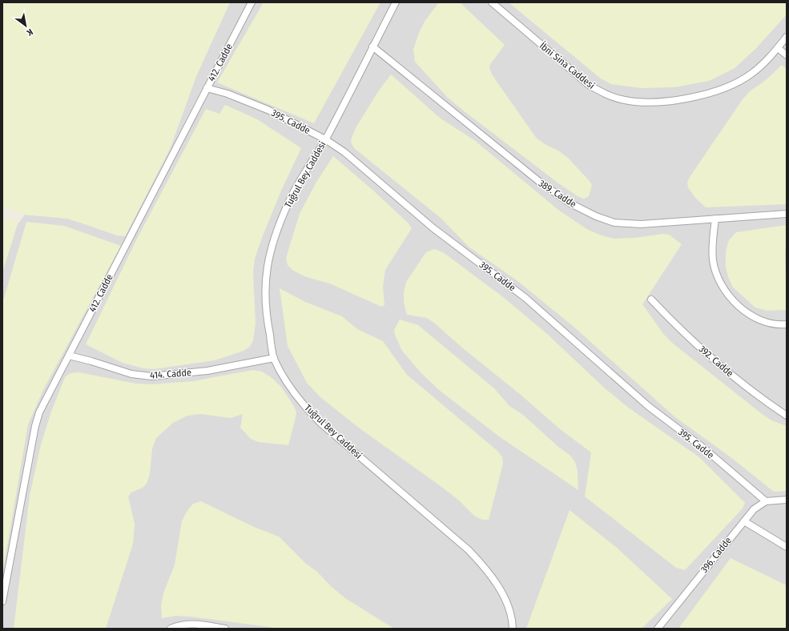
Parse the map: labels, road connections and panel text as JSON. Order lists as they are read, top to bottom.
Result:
{
  "streets": {
    "street": [
      "412. Cadde",
      "İbni Sina Caddesi",
      "395. Cadde",
      "Tuğrul Bey Caddesi",
      "389. Cadde",
      "392. Cadde",
      "414. Cadde",
      "396. Cadde"
    ]
  },
  "crossings": [
    ["412. Cadde", "395. Cadde"],
    ["412. Cadde", "414. Cadde"],
    ["395. Cadde", "Tuğrul Bey Caddesi"],
    ["395. Cadde", "396. Cadde"],
    ["Tuğrul Bey Caddesi", "389. Cadde"],
    ["Tuğrul Bey Caddesi", "414. Cadde"]
  ],
  "north": "bottom right"
}
